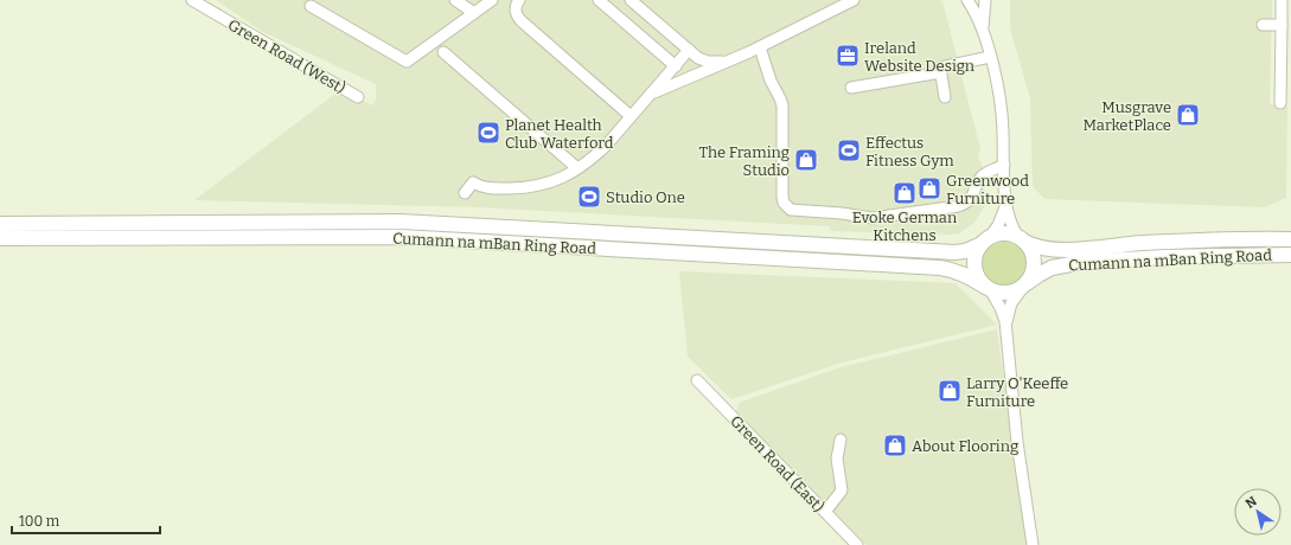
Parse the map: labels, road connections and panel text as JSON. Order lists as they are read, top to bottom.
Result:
{
  "streets": {
    "main road": ["Cumann na mBan Ring Road"],
    "street": ["Green Road (West)", "Green Road (East)"]
  },
  "places": {
    "office": ["Ireland Website Design"],
    "shop": [
      "Musgrave MarketPlace",
      "The Framing Studio",
      "Greenwood Furniture",
      "Evoke German Kitchens",
      "Larry O'Keeffe Furniture",
      "About Flooring"
    ],
    "sports": ["Planet Health Club Waterford", "Effectus Fitness Gym", "Studio One"]
  },
  "scale_bar": "100 m",
  "north": "top left"
}
